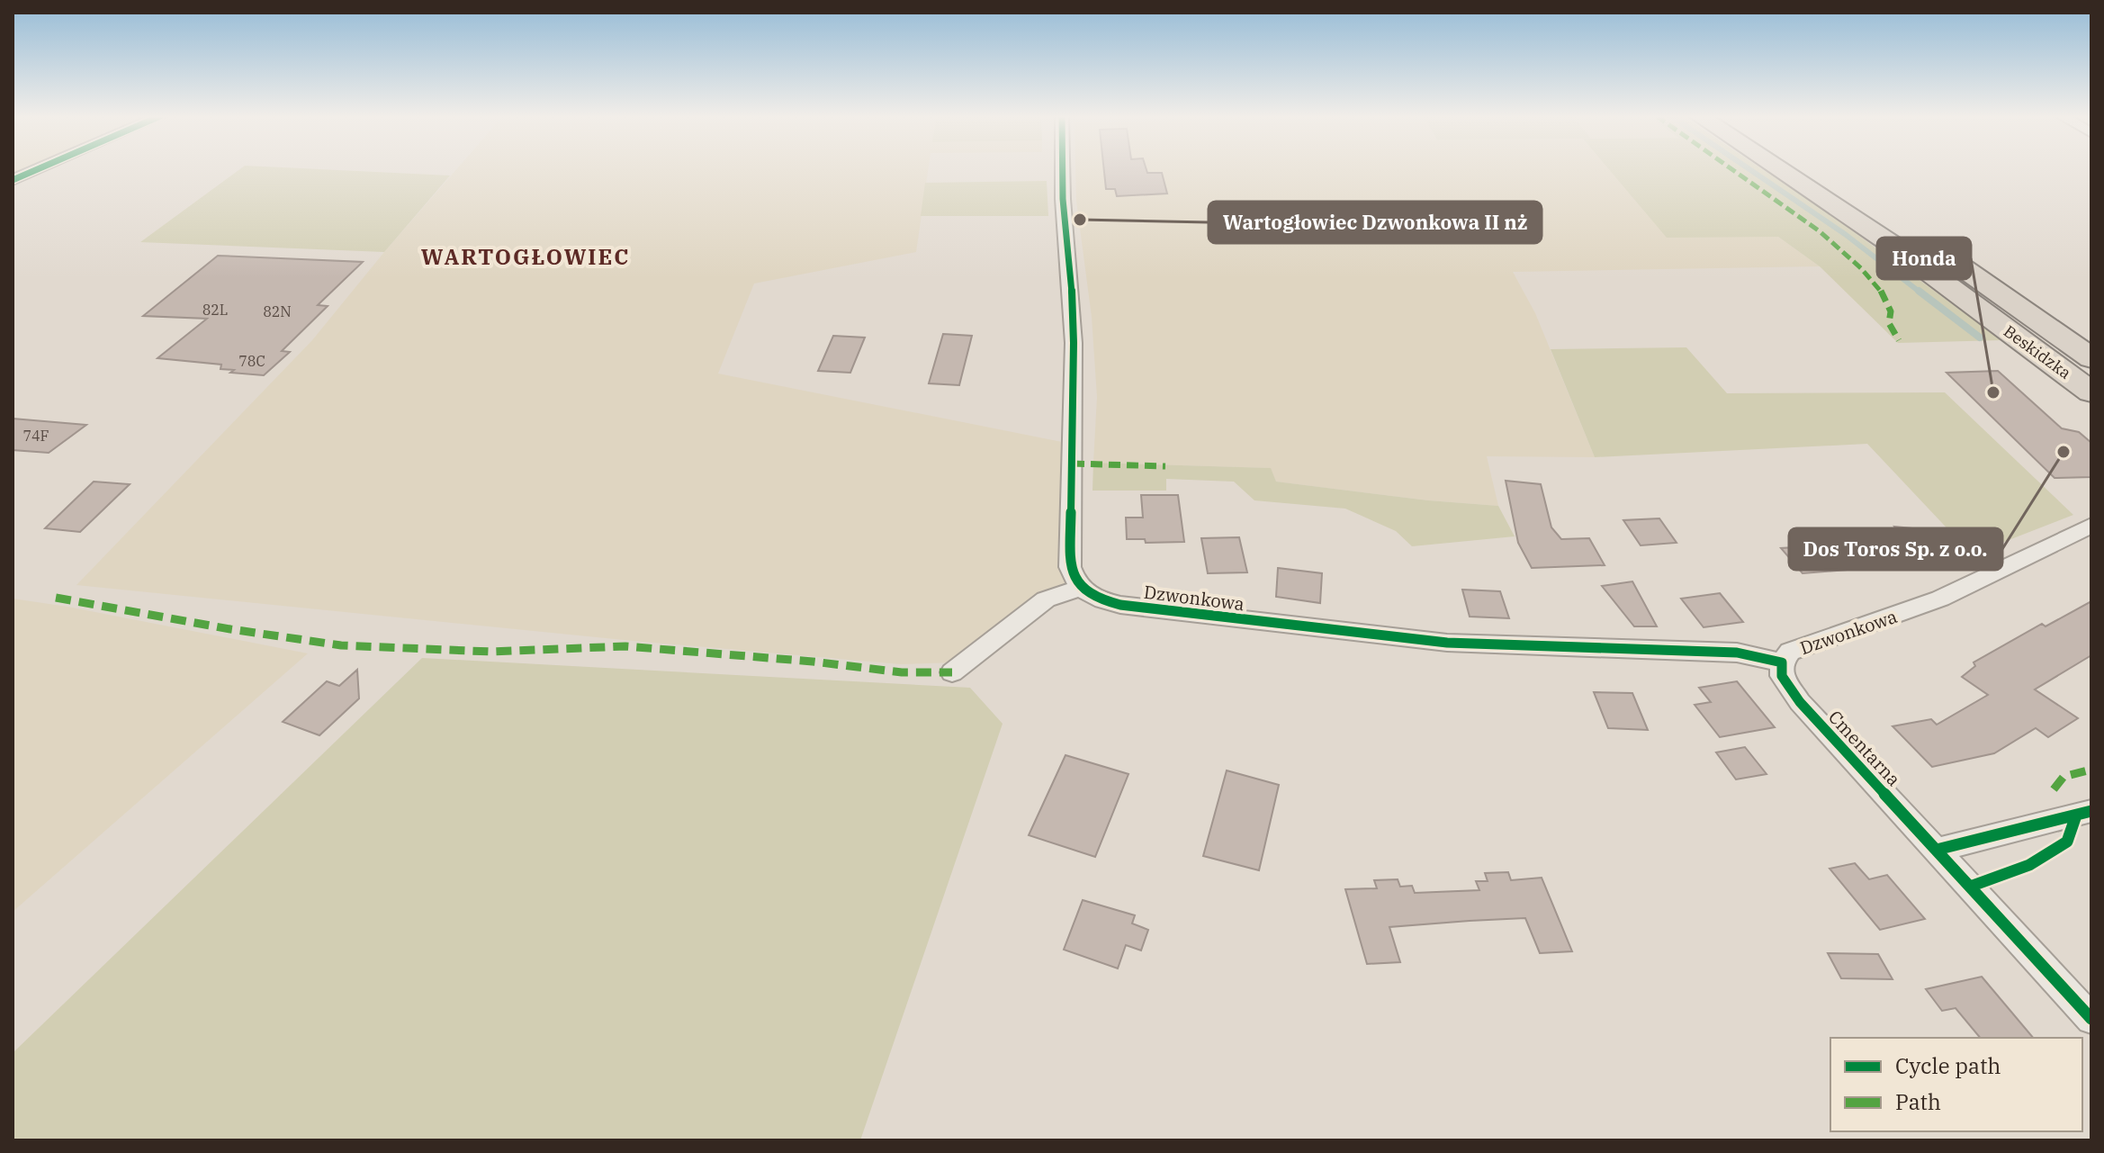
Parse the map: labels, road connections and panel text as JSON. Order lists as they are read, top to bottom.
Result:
{
  "streets": {
    "highway": ["Beskidzka"],
    "street": ["Dzwonkowa", "Cmentarna"]
  },
  "crossings": [
    ["Dzwonkowa", "Cmentarna"]
  ],
  "districts": ["WARTOGŁOWIEC"],
  "places": ["Wartogłowiec Dzwonkowa II nż", "Honda", "Dos Toros Sp. z o.o."],
  "house_numbers": [
    "82L",
    "82N",
    "78C",
    "74F"
  ],
  "legend": ["Cycle path", "Path"]
}
